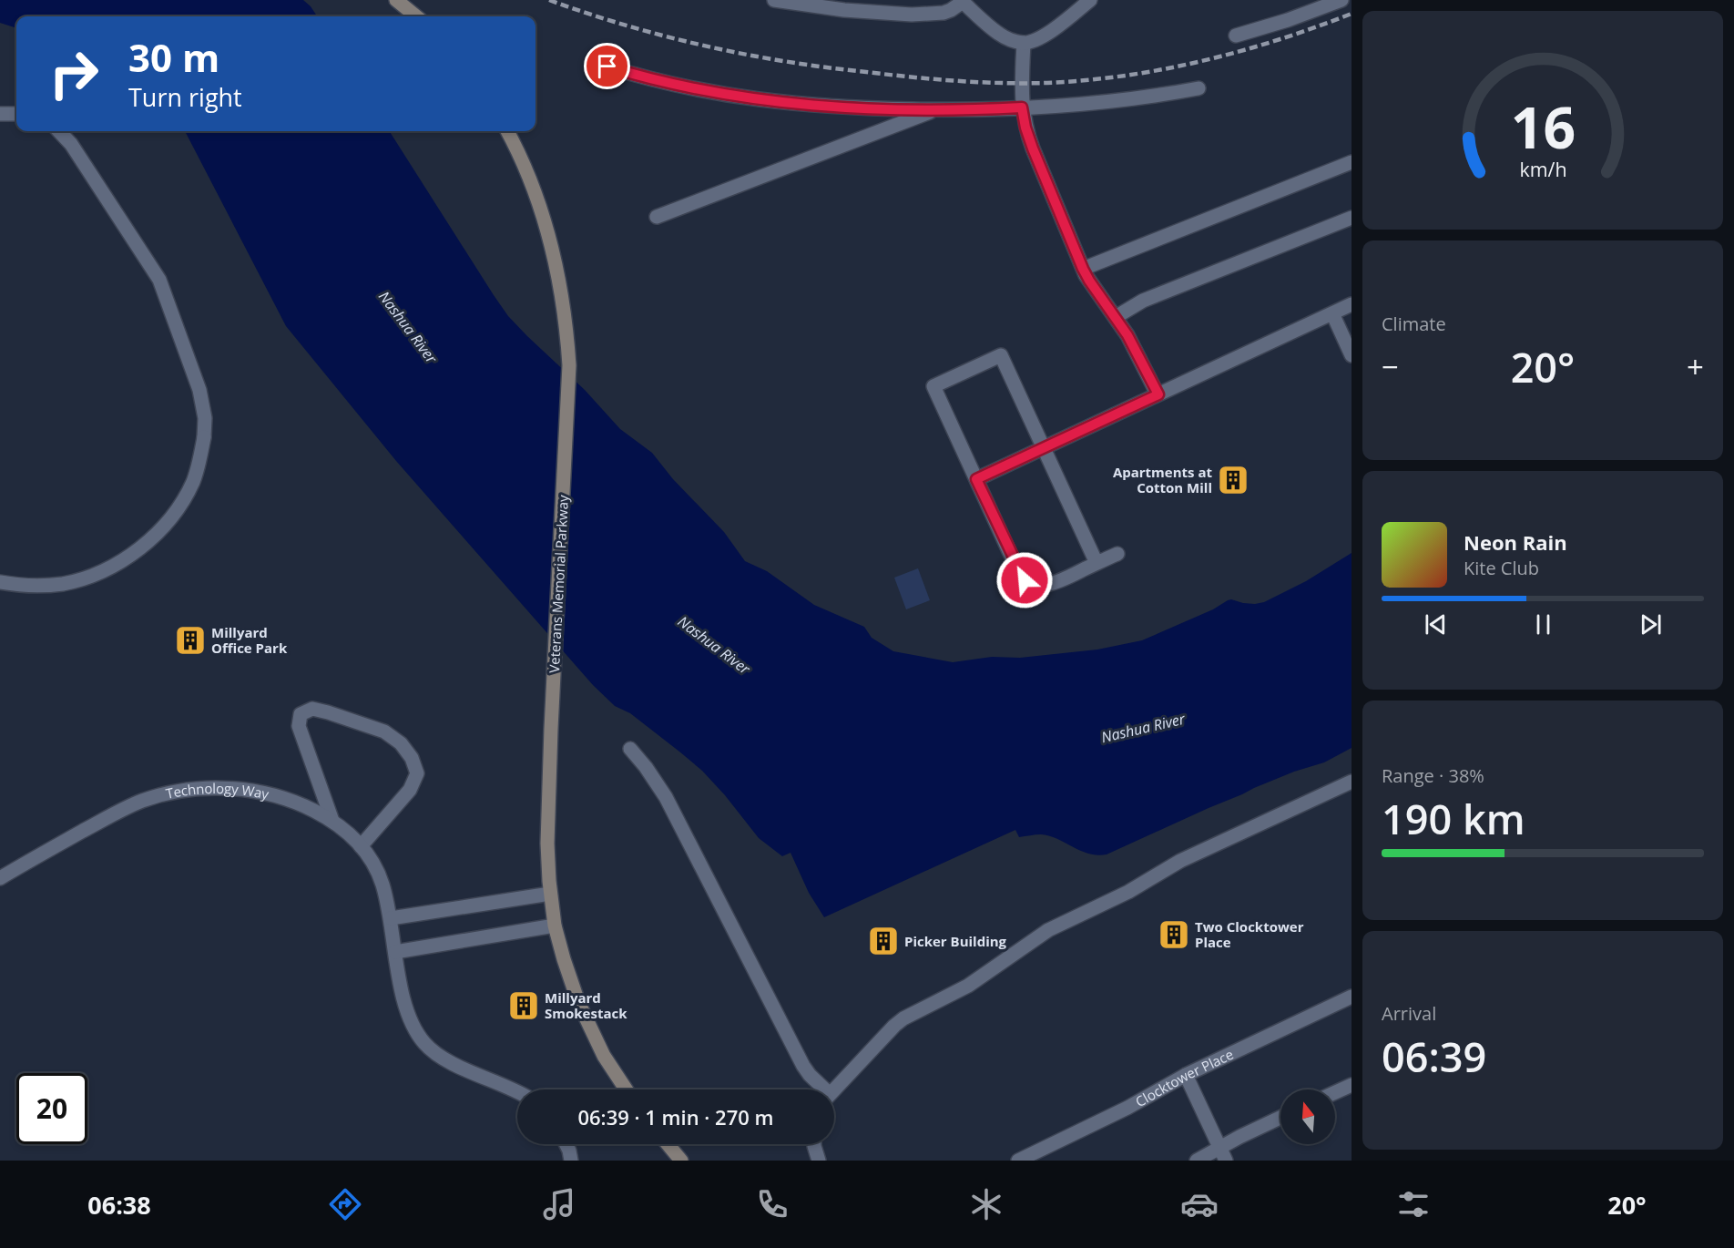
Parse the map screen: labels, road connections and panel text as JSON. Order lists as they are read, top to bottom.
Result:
{
  "streets": {
    "main road": ["Veterans Memorial Parkway"],
    "street": ["Technology Way", "Clocktower Place"]
  },
  "water": ["Nashua River"],
  "places": {
    "building": [
      "Apartments at Cotton Mill",
      "Millyard Office Park",
      "Two Clocktower Place",
      "Picker Building",
      "Millyard Smokestack"
    ]
  },
  "north": "top",
  "page": {
    "turn": ["30 m", "Turn right"],
    "tile": [
      "Climate",
      ["Range · 38%", "190 km"],
      ["Arrival", "06:39"]
    ],
    "heat": ["−", "20°", "+"],
    "song": ["Neon Rain", "Kite Club"],
    "limit": "20",
    "trip": "06:39 · 1 min · 270 m",
    "tabs": ["06:38", "20°"],
    "gauge": ["16", "km/h"]
  }
}
